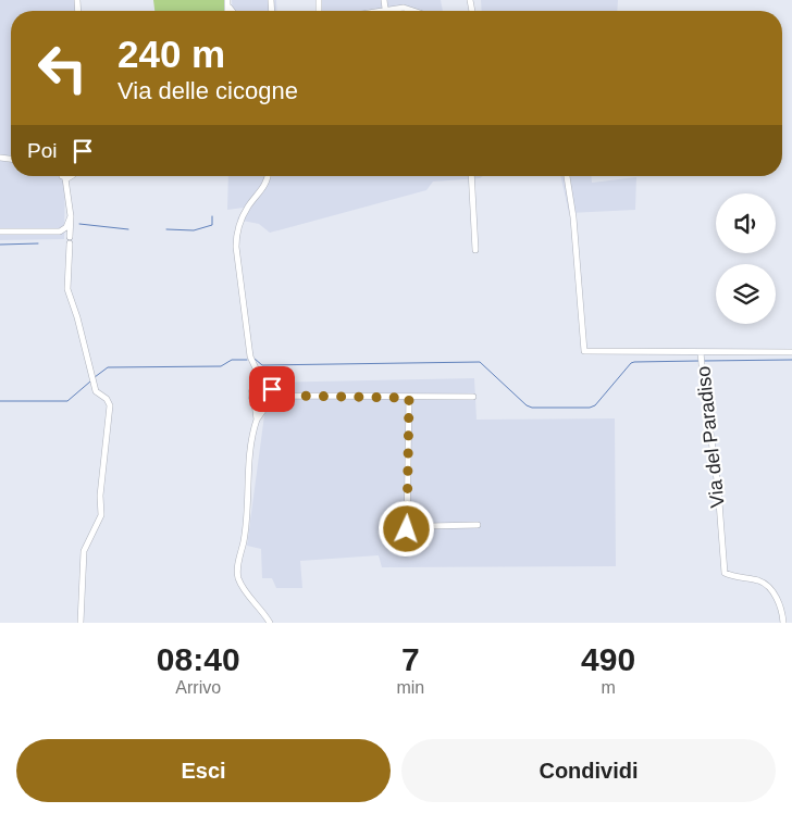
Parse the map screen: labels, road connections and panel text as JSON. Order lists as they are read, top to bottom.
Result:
{
  "streets": {
    "street": ["Via del Paradiso"]
  },
  "page": {
    "turn": ["240 m", "Via delle cicogne"],
    "then": "Poi",
    "eta": [
      "08:40",
      "Arrivo",
      "7",
      "min",
      "490",
      "m"
    ],
    "buttons": ["Esci", "Condividi"]
  }
}
